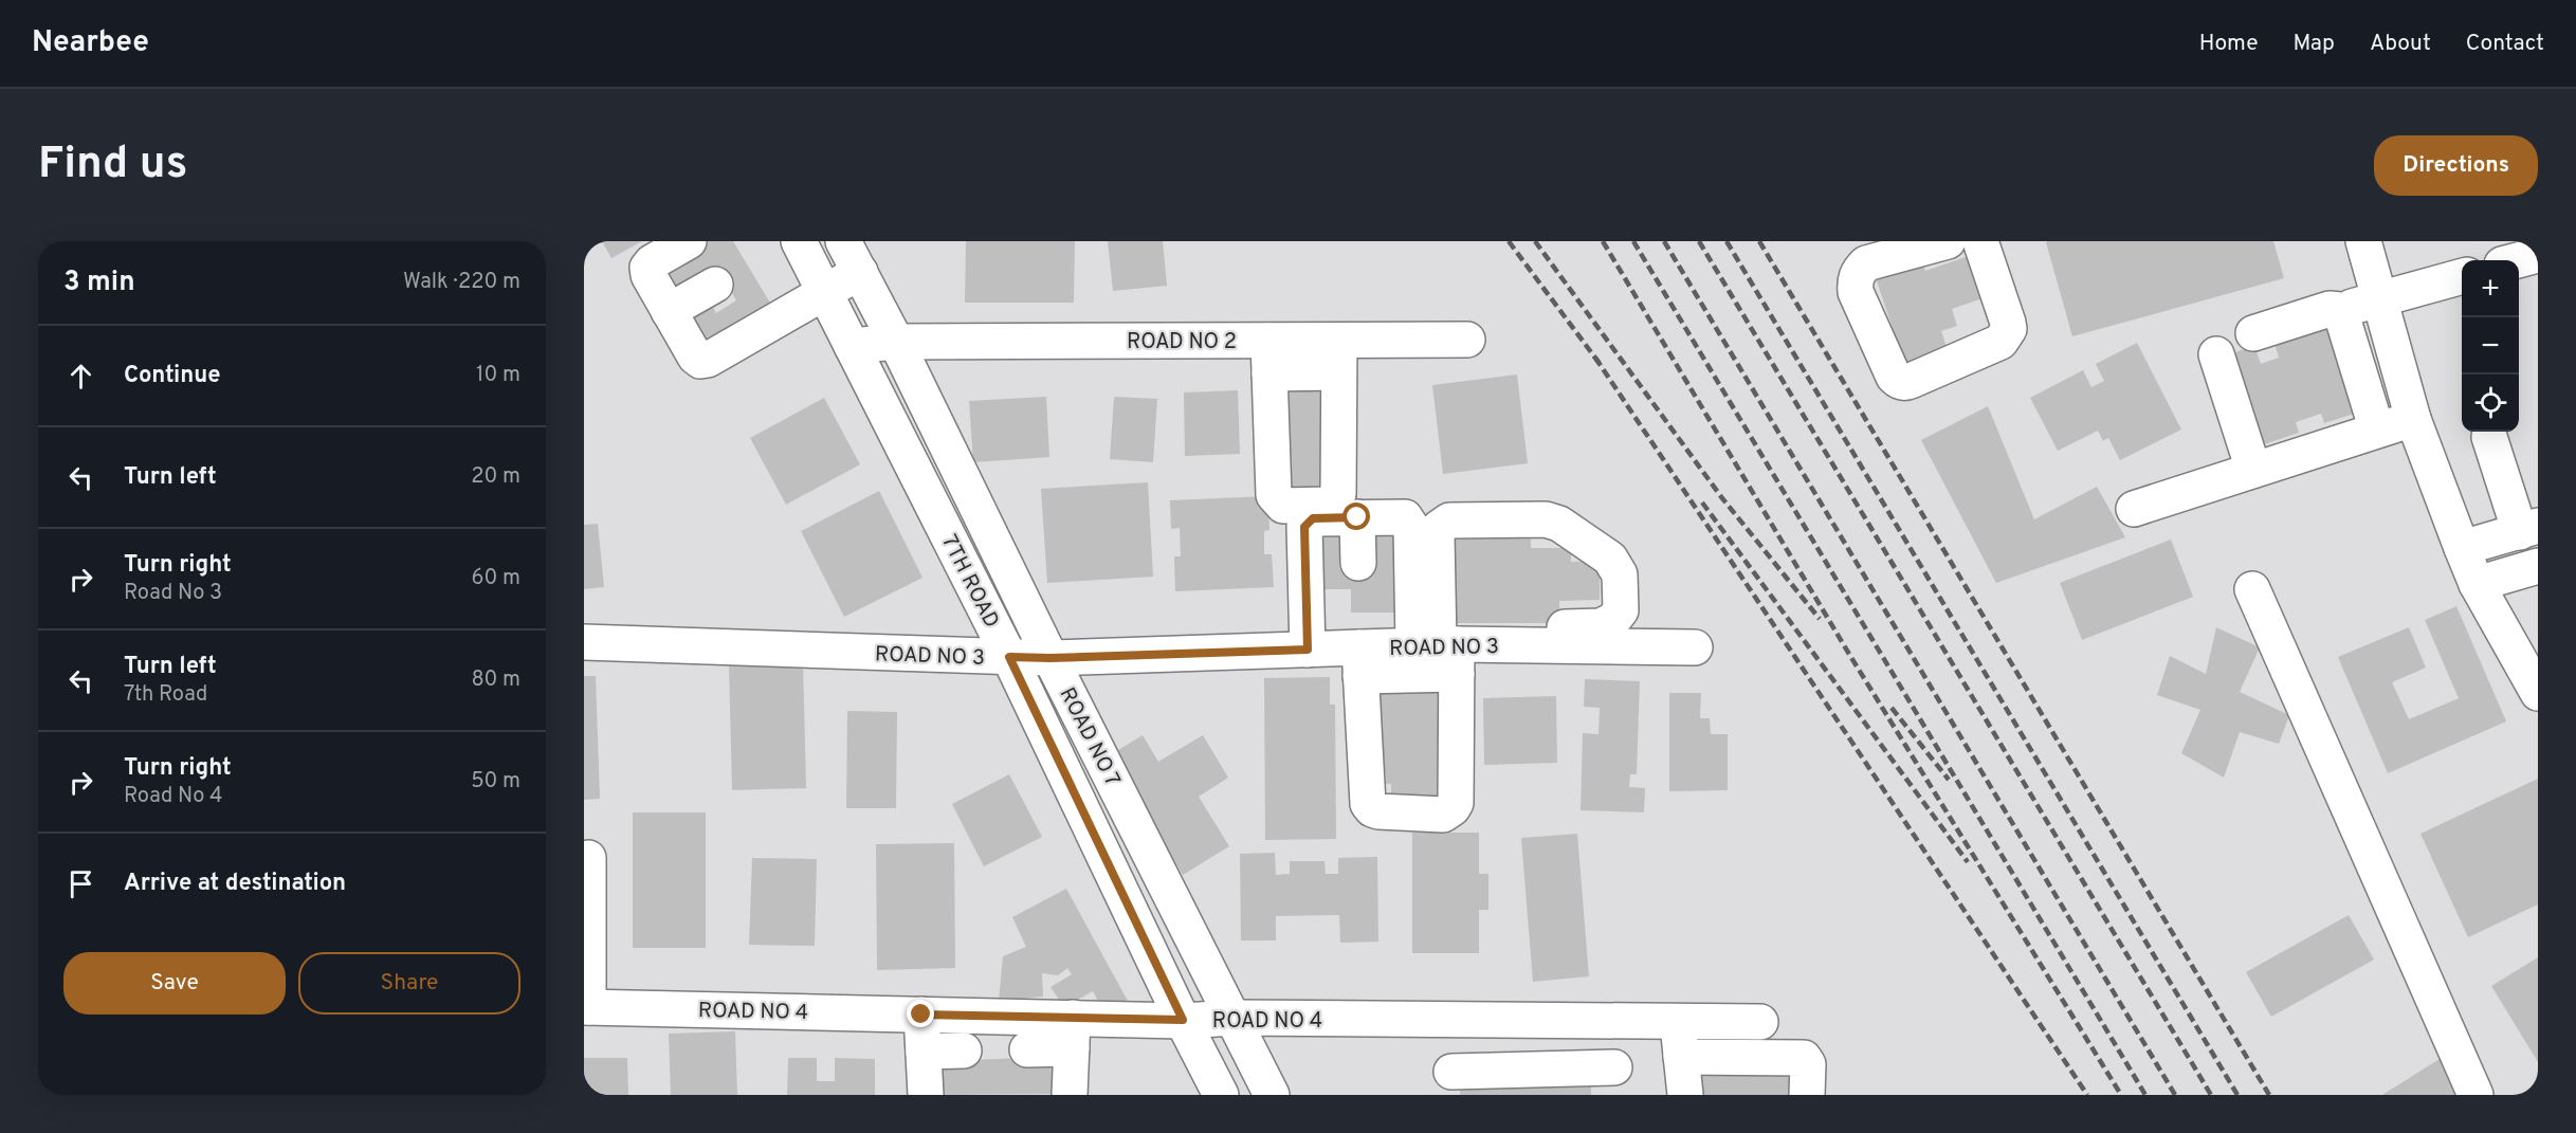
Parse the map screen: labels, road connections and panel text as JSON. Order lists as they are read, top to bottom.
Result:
{
  "streets": {
    "street": [
      "ROAD NO 2",
      "7TH ROAD",
      "ROAD NO 3",
      "ROAD NO 7",
      "ROAD NO 4"
    ]
  },
  "crossings": [
    ["ROAD NO 2", "7TH ROAD"],
    ["ROAD NO 2", "ROAD NO 7"],
    ["7TH ROAD", "ROAD NO 3"],
    ["7TH ROAD", "ROAD NO 4"],
    ["ROAD NO 3", "ROAD NO 7"],
    ["ROAD NO 7", "ROAD NO 4"]
  ],
  "page": {
    "header": "Nearbee",
    "nav": [
      "Home",
      "Map",
      "About",
      "Contact"
    ],
    "buttons": [
      "Directions",
      ["Save", "Share"]
    ],
    "title": "Find us",
    "heading": ["3 min", "Walk · 220 m"],
    "map_buttons": ["+", "−"],
    "list": [
      ["Continue", "10 m"],
      ["Turn left", "20 m"],
      ["Turn right", "Road No 3", "60 m"],
      ["Turn left", "7th Road", "80 m"],
      ["Turn right", "Road No 4", "50 m"],
      "Arrive at destination"
    ]
  }
}
